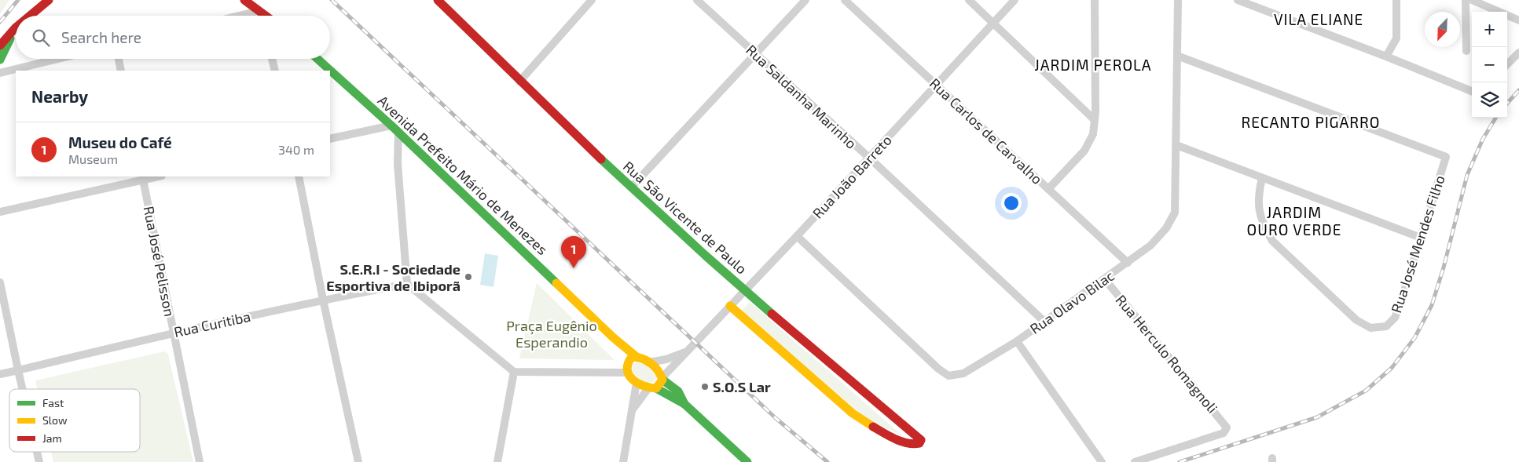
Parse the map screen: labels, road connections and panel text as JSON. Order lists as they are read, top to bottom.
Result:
{
  "streets": {
    "street": [
      "Rua Saldanha Marinho",
      "Rua Carlos de Carvalho",
      "Avenida Prefeito Mário de Menezes",
      "Rua João Barreto",
      "Rua São Vicente de Paulo",
      "Rua José Mendes Filho",
      "Rua José Pelisson",
      "Rua Olavo Bilac",
      "Rua Curitiba",
      "Rua Herculo Romagnoli"
    ]
  },
  "crossings": [
    ["Rua Saldanha Marinho", "Rua João Barreto"],
    ["Rua Saldanha Marinho", "Rua Olavo Bilac"],
    ["Rua Carlos de Carvalho", "Rua João Barreto"],
    ["Rua Carlos de Carvalho", "Rua Olavo Bilac"],
    ["Rua João Barreto", "Rua São Vicente de Paulo"],
    ["Rua João Barreto", "Rua Olavo Bilac"],
    ["Rua José Mendes Filho", "Rua Olavo Bilac"],
    ["Rua José Pelisson", "Rua Curitiba"],
    ["Rua Olavo Bilac", "Rua Herculo Romagnoli"]
  ],
  "districts": [
    "VILA ELIANE",
    "JARDIM PEROLA",
    "RECANTO PIGARRO",
    "JARDIM OURO VERDE"
  ],
  "parks": ["Praça Eugênio Esperandio"],
  "places": ["S.E.R.I - Sociedade Esportiva de Ibiporã", "S.O.S Lar"],
  "legend": ["Fast", "Slow", "Jam"],
  "north": "bottom left",
  "page": {
    "map_buttons": ["+", "−"],
    "search": "Search here",
    "heading": "Nearby",
    "list": [
      {
        "mark": "1",
        "name": "Museu do Café",
        "note": "Museum",
        "value": "340 m"
      }
    ],
    "pins": "1"
  }
}
